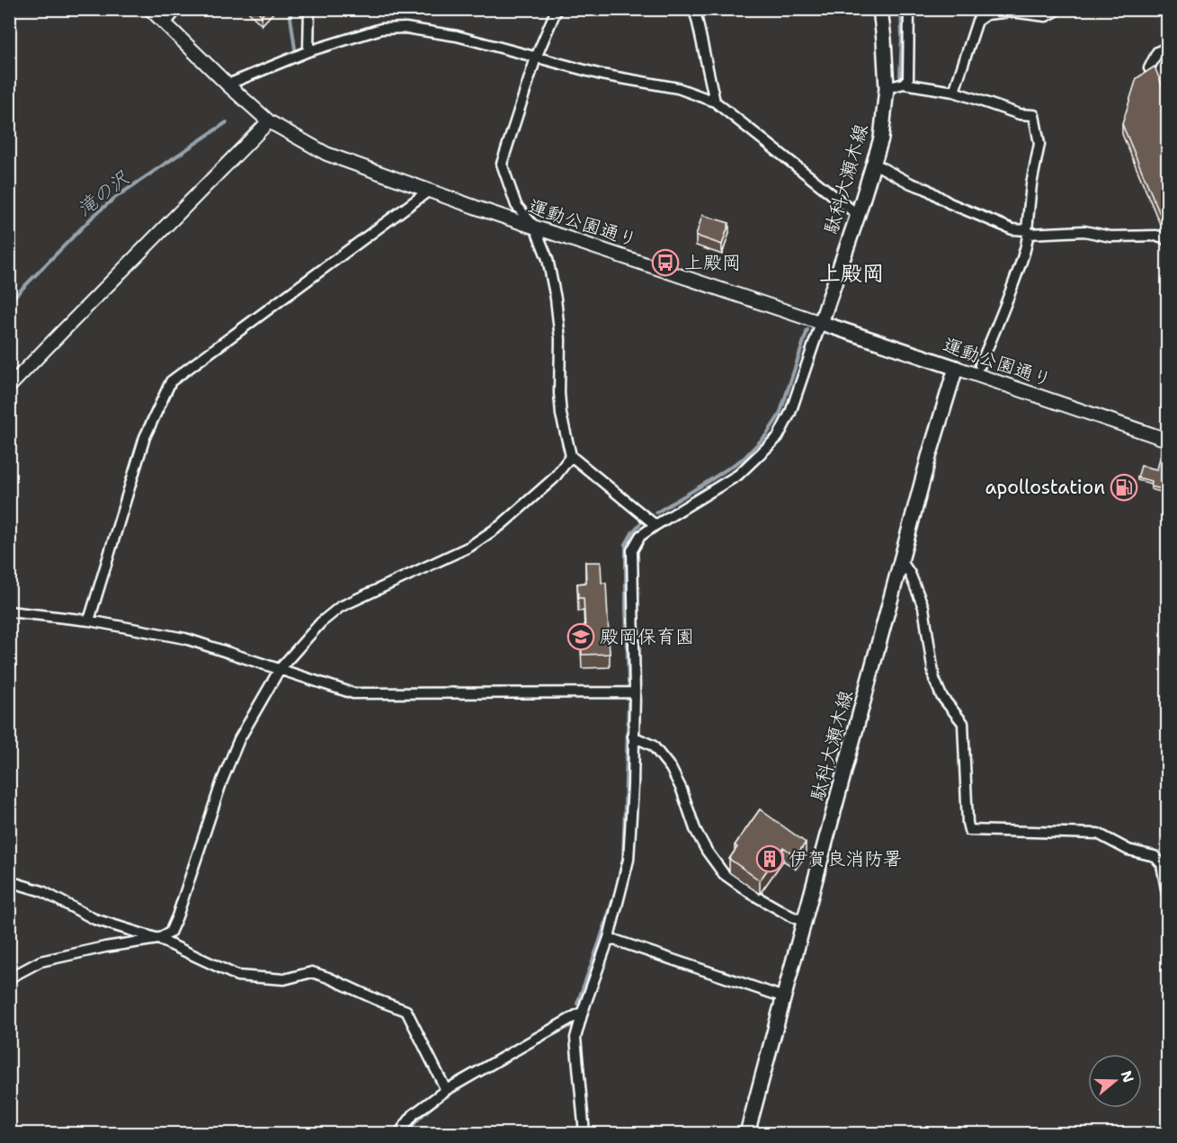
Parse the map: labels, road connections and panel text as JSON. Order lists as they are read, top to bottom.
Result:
{
  "streets": {
    "main road": ["駄科大瀬木線", "運動公園通り"]
  },
  "crossings": [
    ["駄科大瀬木線", "運動公園通り"]
  ],
  "districts": ["上殿岡"],
  "water": ["滝の沢"],
  "places": {
    "bus stop": ["上殿岡"],
    "fuel station": ["apollostation"],
    "school or university": ["殿岡保育園"],
    "building": ["伊賀良消防署"]
  },
  "north": "right"
}
